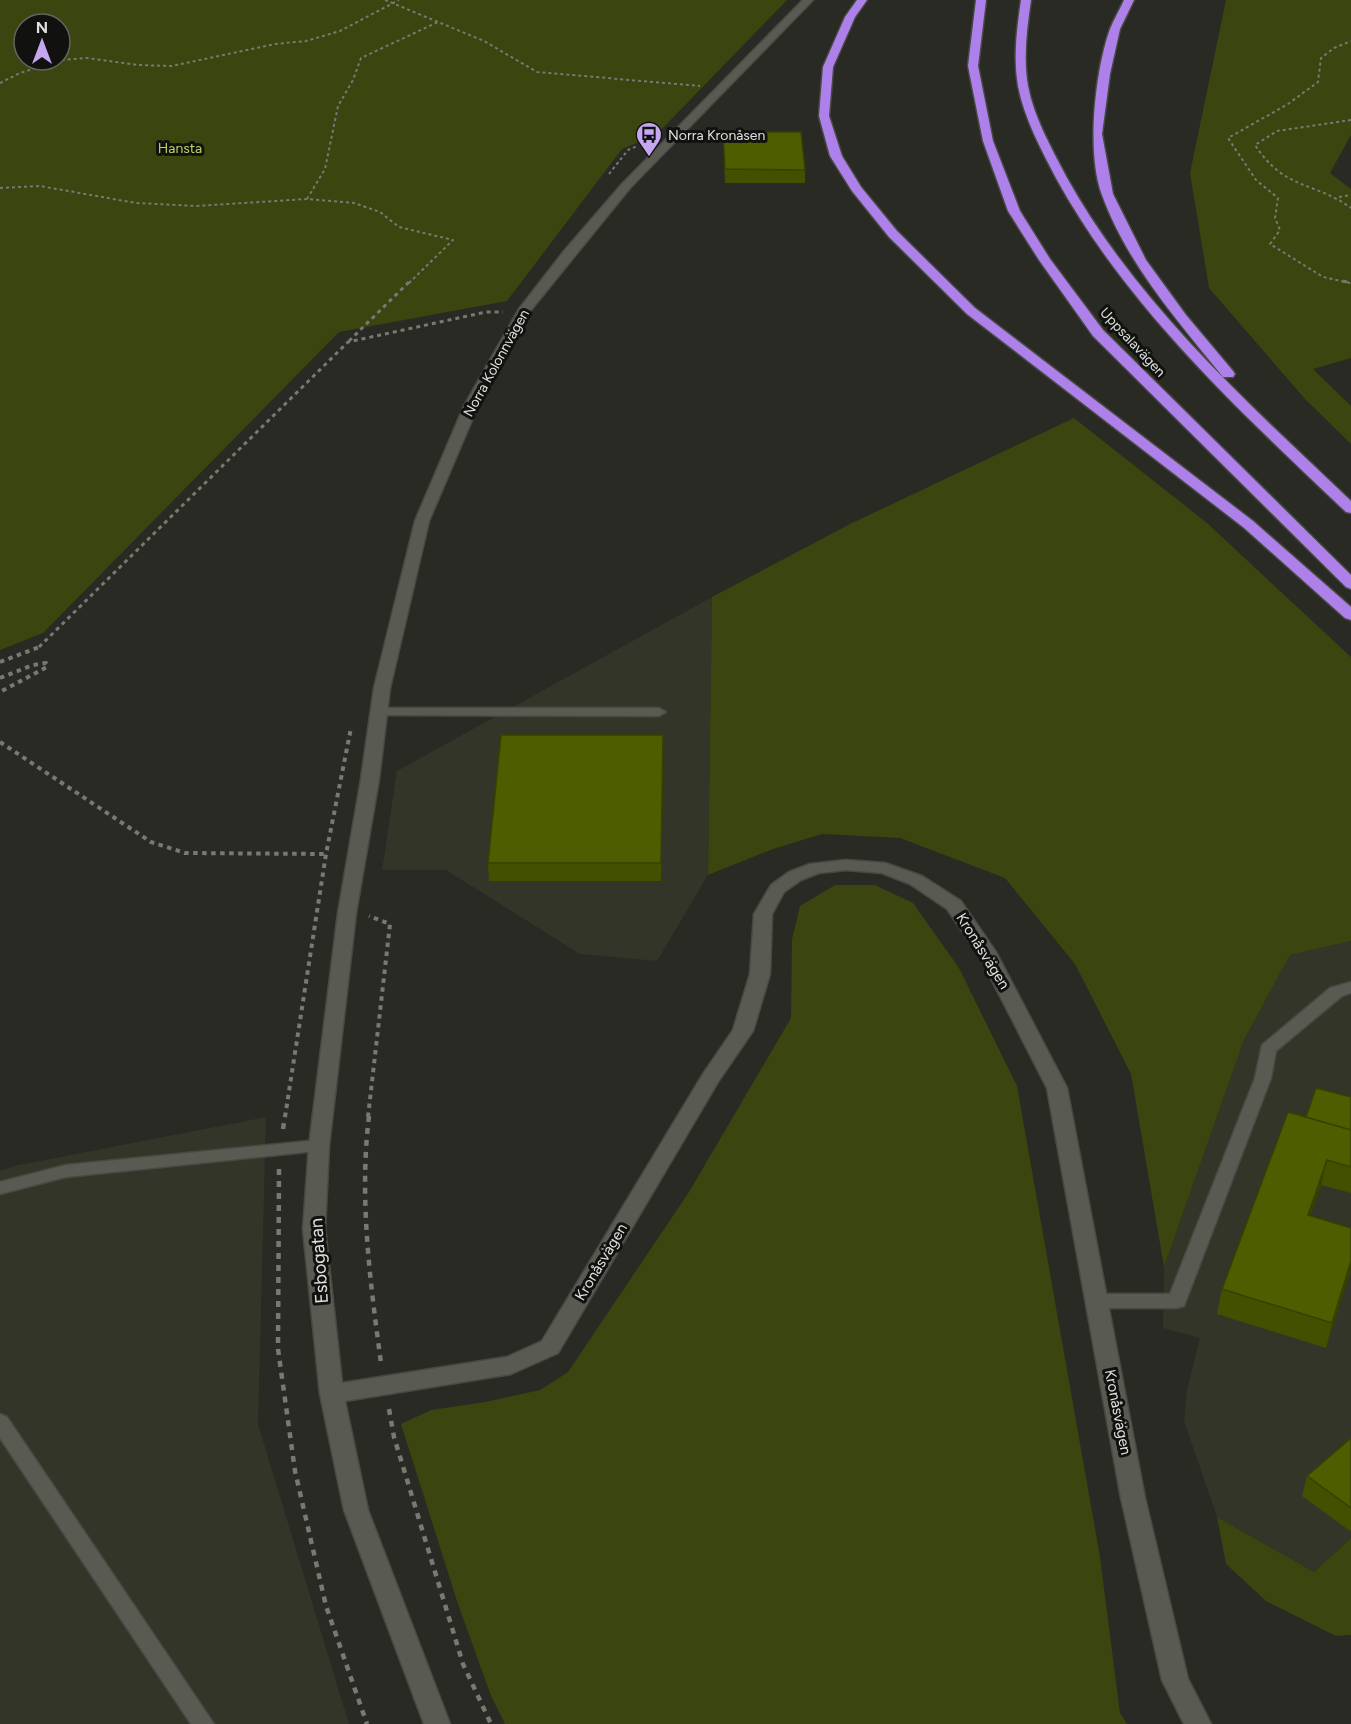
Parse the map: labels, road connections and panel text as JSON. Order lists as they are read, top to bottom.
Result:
{
  "streets": {
    "highway": ["Uppsalavägen"],
    "street": ["Norra Kolonnvägen", "Kronåsvägen", "Esbogatan"]
  },
  "crossings": [
    ["Norra Kolonnvägen", "Esbogatan"],
    ["Kronåsvägen", "Esbogatan"]
  ],
  "parks": ["Hansta"],
  "places": {
    "bus stop": ["Norra Kronåsen"]
  },
  "north": "top"
}
